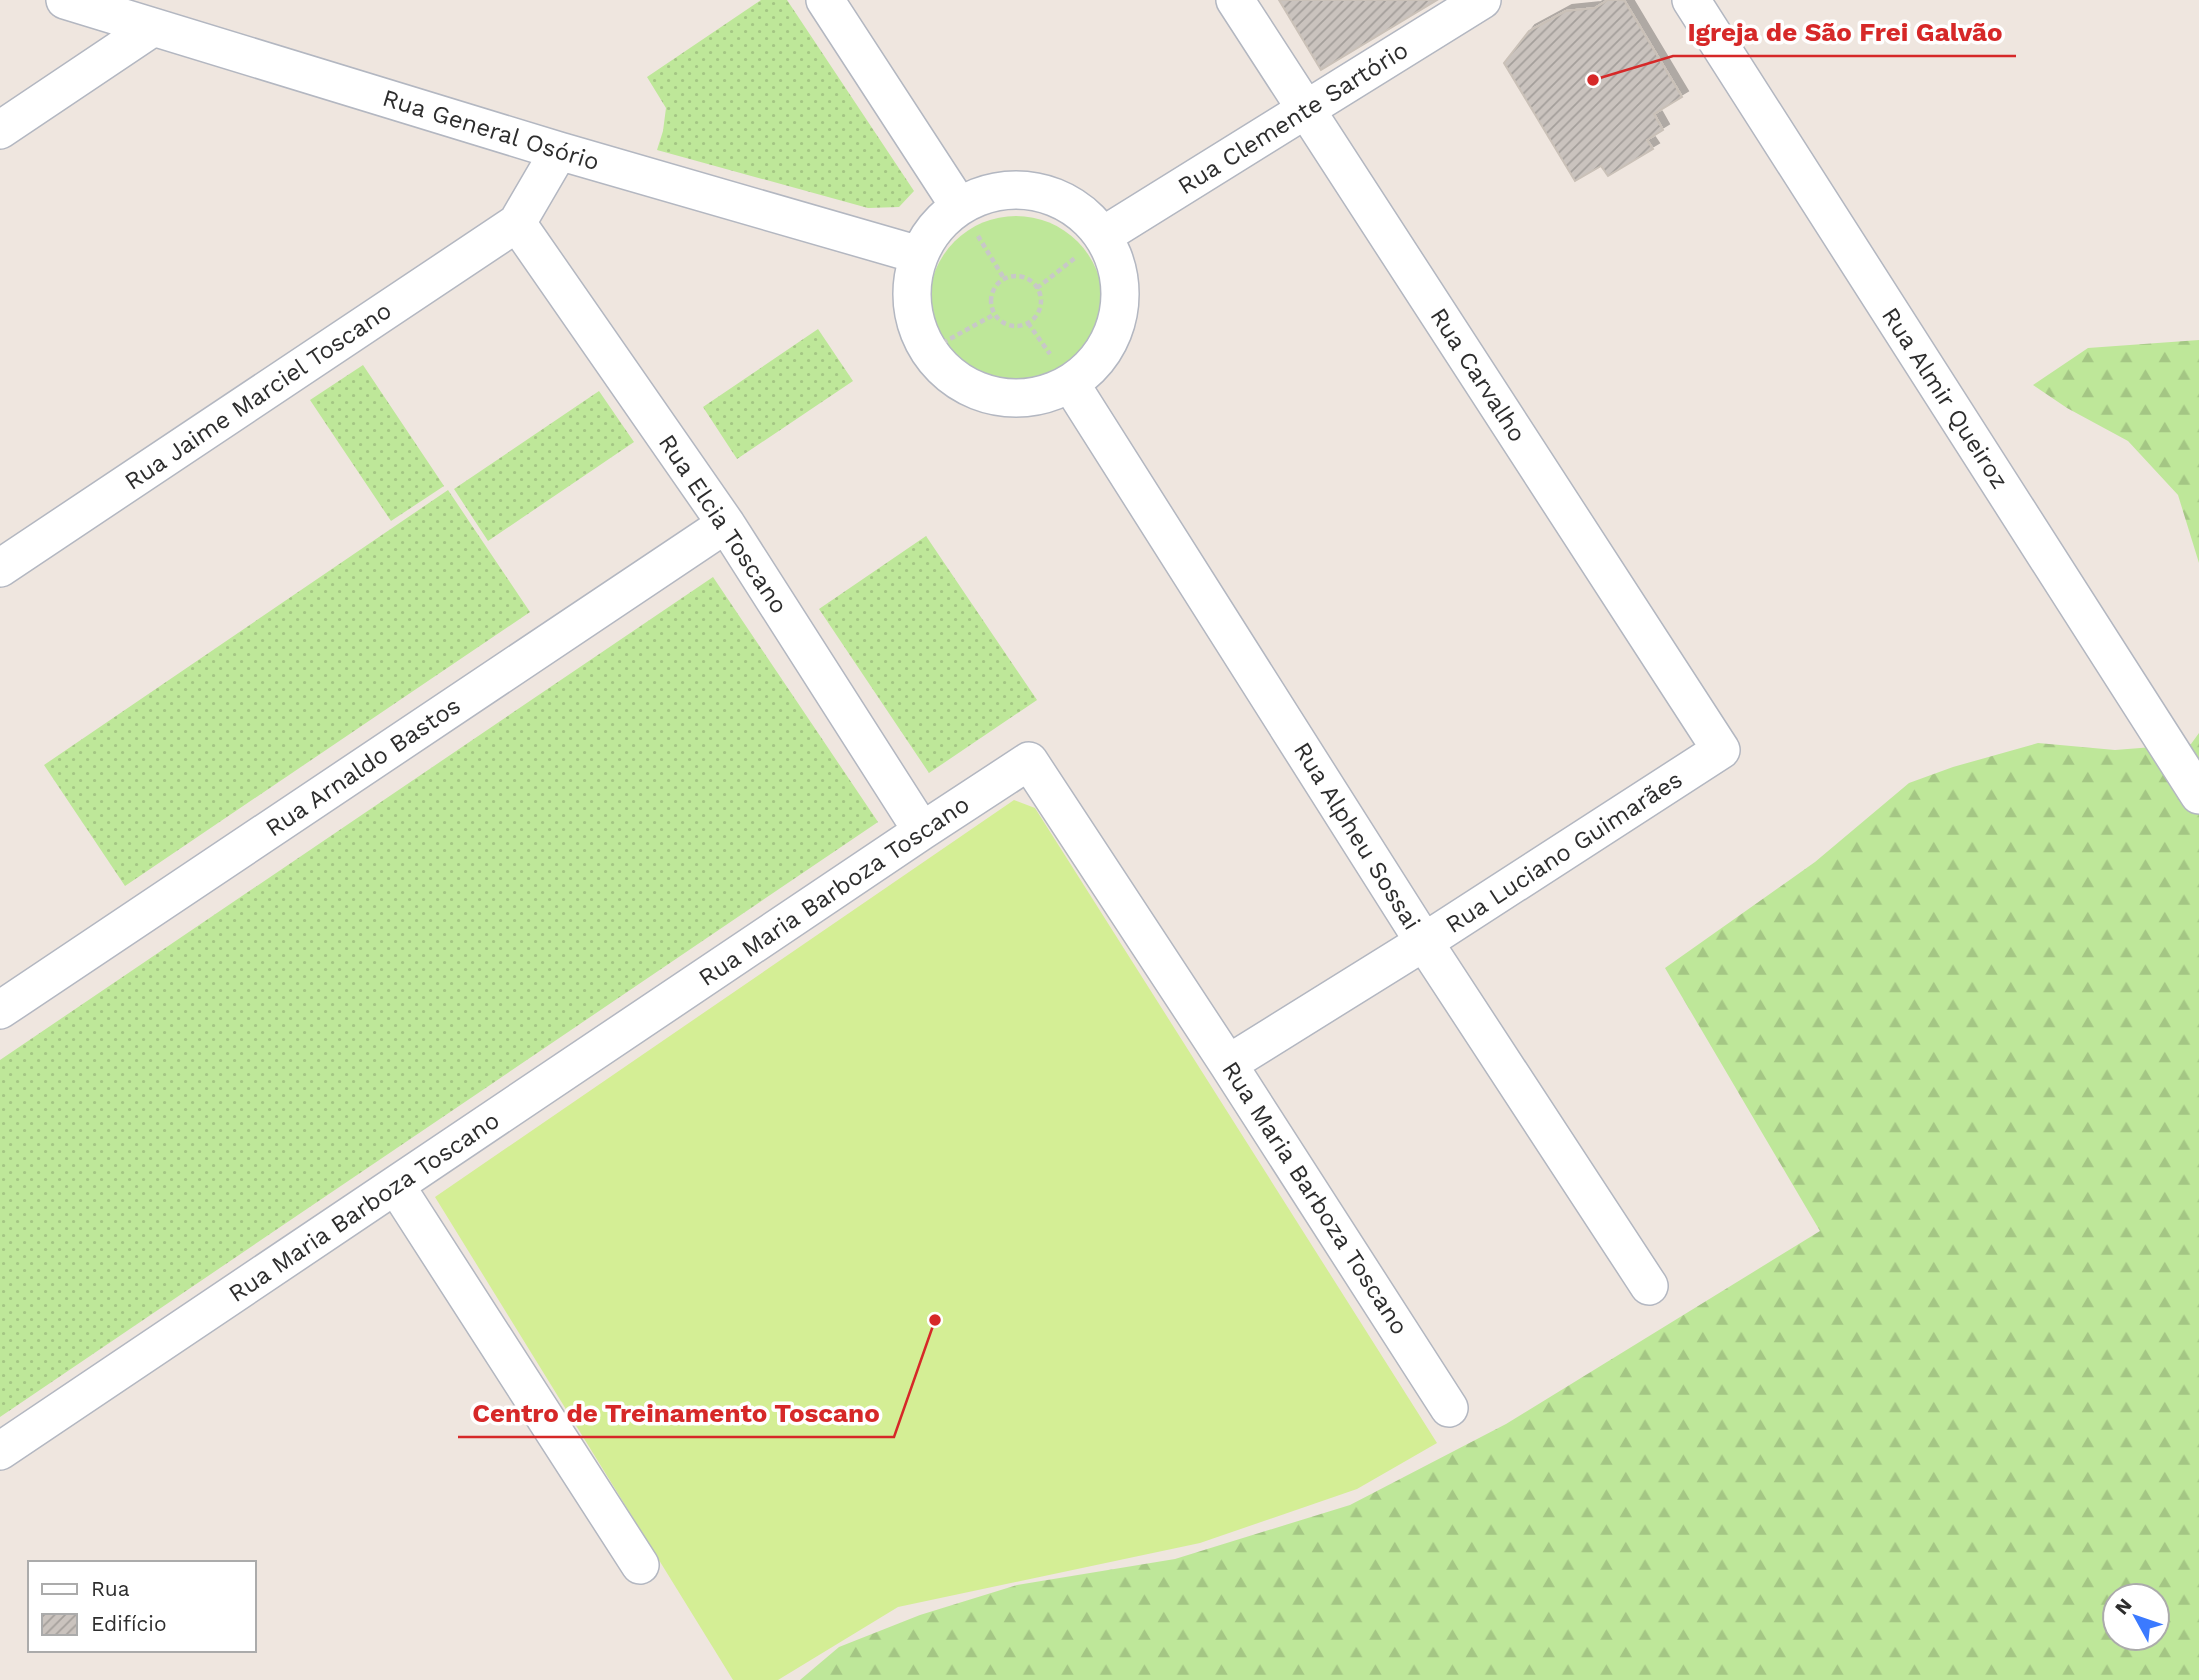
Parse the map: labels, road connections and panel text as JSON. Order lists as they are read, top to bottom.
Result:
{
  "streets": {
    "street": [
      "Rua Clemente Sartório",
      "Rua General Osório",
      "Rua Carvalho",
      "Rua Jaime Marciel Toscano",
      "Rua Almir Queiroz",
      "Rua Elcia Toscano",
      "Rua Arnaldo Bastos",
      "Rua Alpheu Sossai",
      "Rua Luciano Guimarães",
      "Rua Maria Barboza Toscano"
    ]
  },
  "crossings": [
    ["Rua Clemente Sartório", "Rua Carvalho"],
    ["Rua Carvalho", "Rua Luciano Guimarães"],
    ["Rua Jaime Marciel Toscano", "Rua Elcia Toscano"],
    ["Rua Elcia Toscano", "Rua Arnaldo Bastos"],
    ["Rua Elcia Toscano", "Rua Maria Barboza Toscano"],
    ["Rua Alpheu Sossai", "Rua Luciano Guimarães"],
    ["Rua Luciano Guimarães", "Rua Maria Barboza Toscano"]
  ],
  "places": ["Igreja de São Frei Galvão", "Centro de Treinamento Toscano"],
  "legend": ["Rua", "Edifício"],
  "north": "top left"
}
